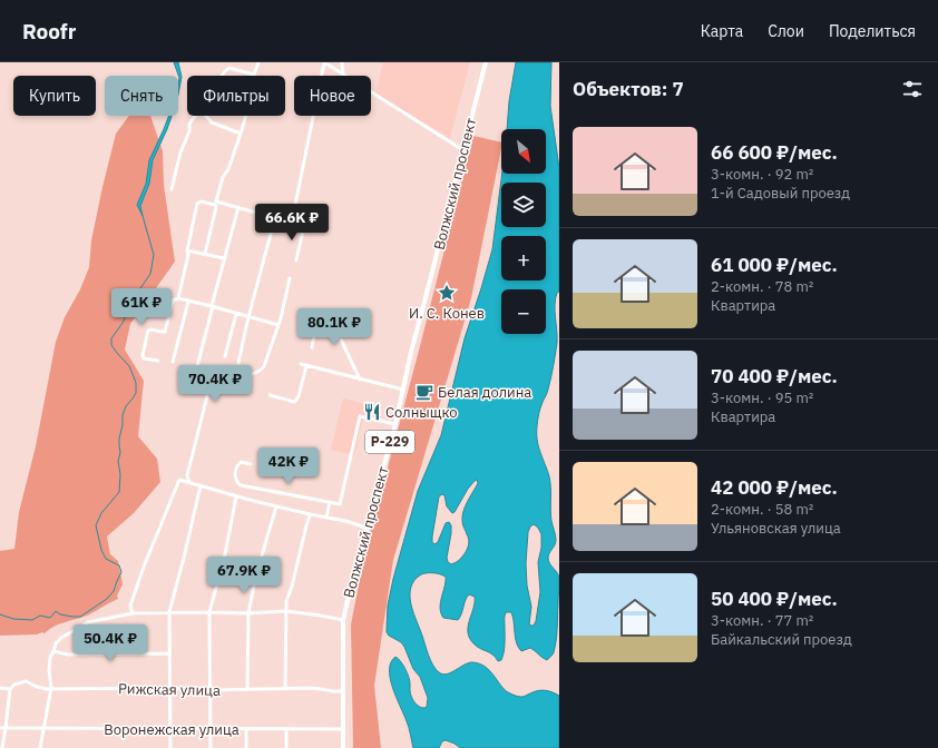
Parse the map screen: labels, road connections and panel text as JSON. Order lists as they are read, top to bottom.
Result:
{
  "streets": {
    "main road": ["Волжский проспект", "Р-229"],
    "street": ["Рижская улица", "Воронежская улица"]
  },
  "crossings": [
    ["Волжский проспект", "Рижская улица"],
    ["Волжский проспект", "Воронежская улица"]
  ],
  "places": {
    "place": ["И. С. Конев"],
    "cafe": ["Белая долина"],
    "restaurant": ["Солныщко"]
  },
  "north": "bottom right",
  "page": {
    "header": "Roofr",
    "nav": ["Карта", "Слои", "Поделиться"],
    "heading": "Объектов: 7",
    "chip": [
      "Купить",
      "Снять",
      "Фильтры",
      "Новое"
    ],
    "list": [
      {
        "name": "66 600 ₽/мес.",
        "note": "3-комн. · 92 m² · 1-й Садовый проезд"
      },
      {
        "name": "61 000 ₽/мес.",
        "note": "2-комн. · 78 m² · Квартира"
      },
      {
        "name": "70 400 ₽/мес.",
        "note": "3-комн. · 95 m² · Квартира"
      },
      {
        "name": "42 000 ₽/мес.",
        "note": "2-комн. · 58 m² · Ульяновская улица"
      },
      {
        "name": "50 400 ₽/мес.",
        "note": "3-комн. · 77 m² · Байкальский проезд"
      }
    ],
    "map_buttons": ["+", "−"],
    "price": [
      "66.6K ₽",
      "61K ₽",
      "80.1K ₽",
      "70.4K ₽",
      "42K ₽",
      "67.9K ₽",
      "50.4K ₽"
    ]
  }
}
